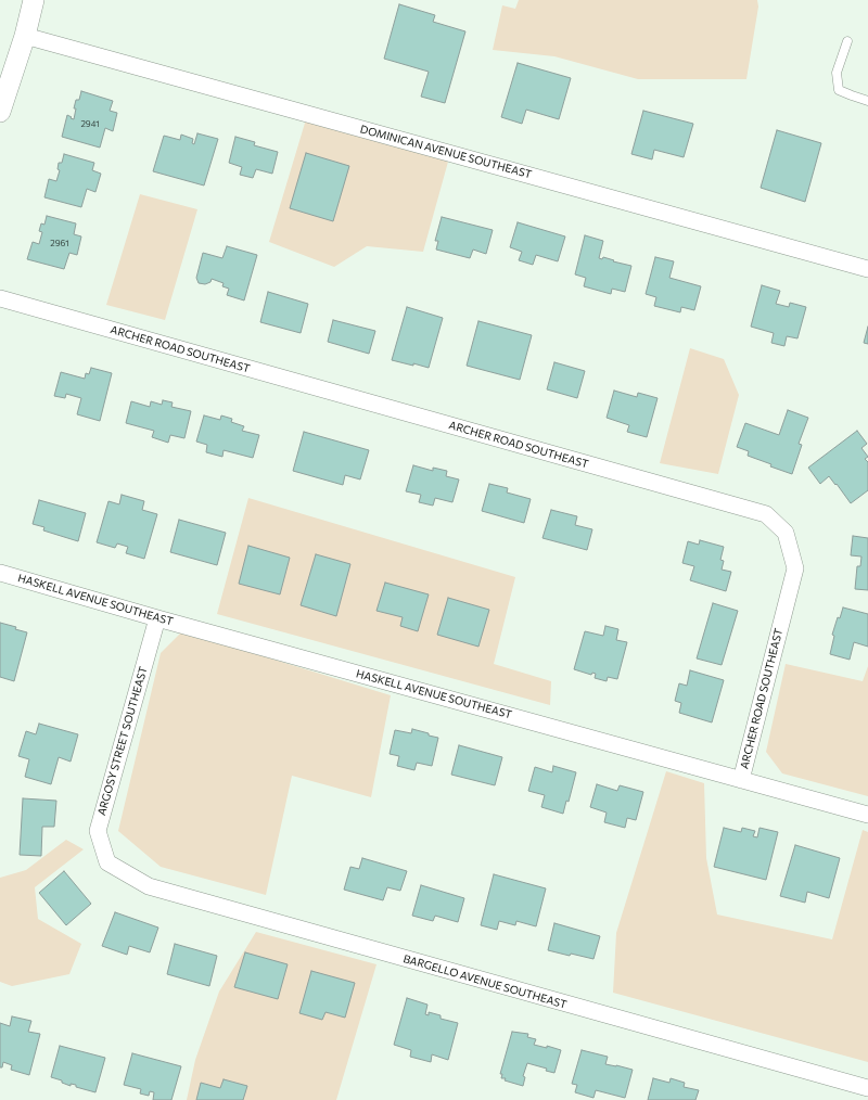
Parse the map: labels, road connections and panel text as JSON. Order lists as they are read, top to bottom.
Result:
{
  "streets": {
    "street": [
      "DOMINICAN AVENUE SOUTHEAST",
      "ARCHER ROAD SOUTHEAST",
      "HASKELL AVENUE SOUTHEAST",
      "ARGOSY STREET SOUTHEAST",
      "BARGELLO AVENUE SOUTHEAST"
    ]
  },
  "crossings": [
    ["ARCHER ROAD SOUTHEAST", "HASKELL AVENUE SOUTHEAST"],
    ["HASKELL AVENUE SOUTHEAST", "ARGOSY STREET SOUTHEAST"],
    ["ARGOSY STREET SOUTHEAST", "BARGELLO AVENUE SOUTHEAST"]
  ],
  "house_numbers": ["2941", "2961"]
}
